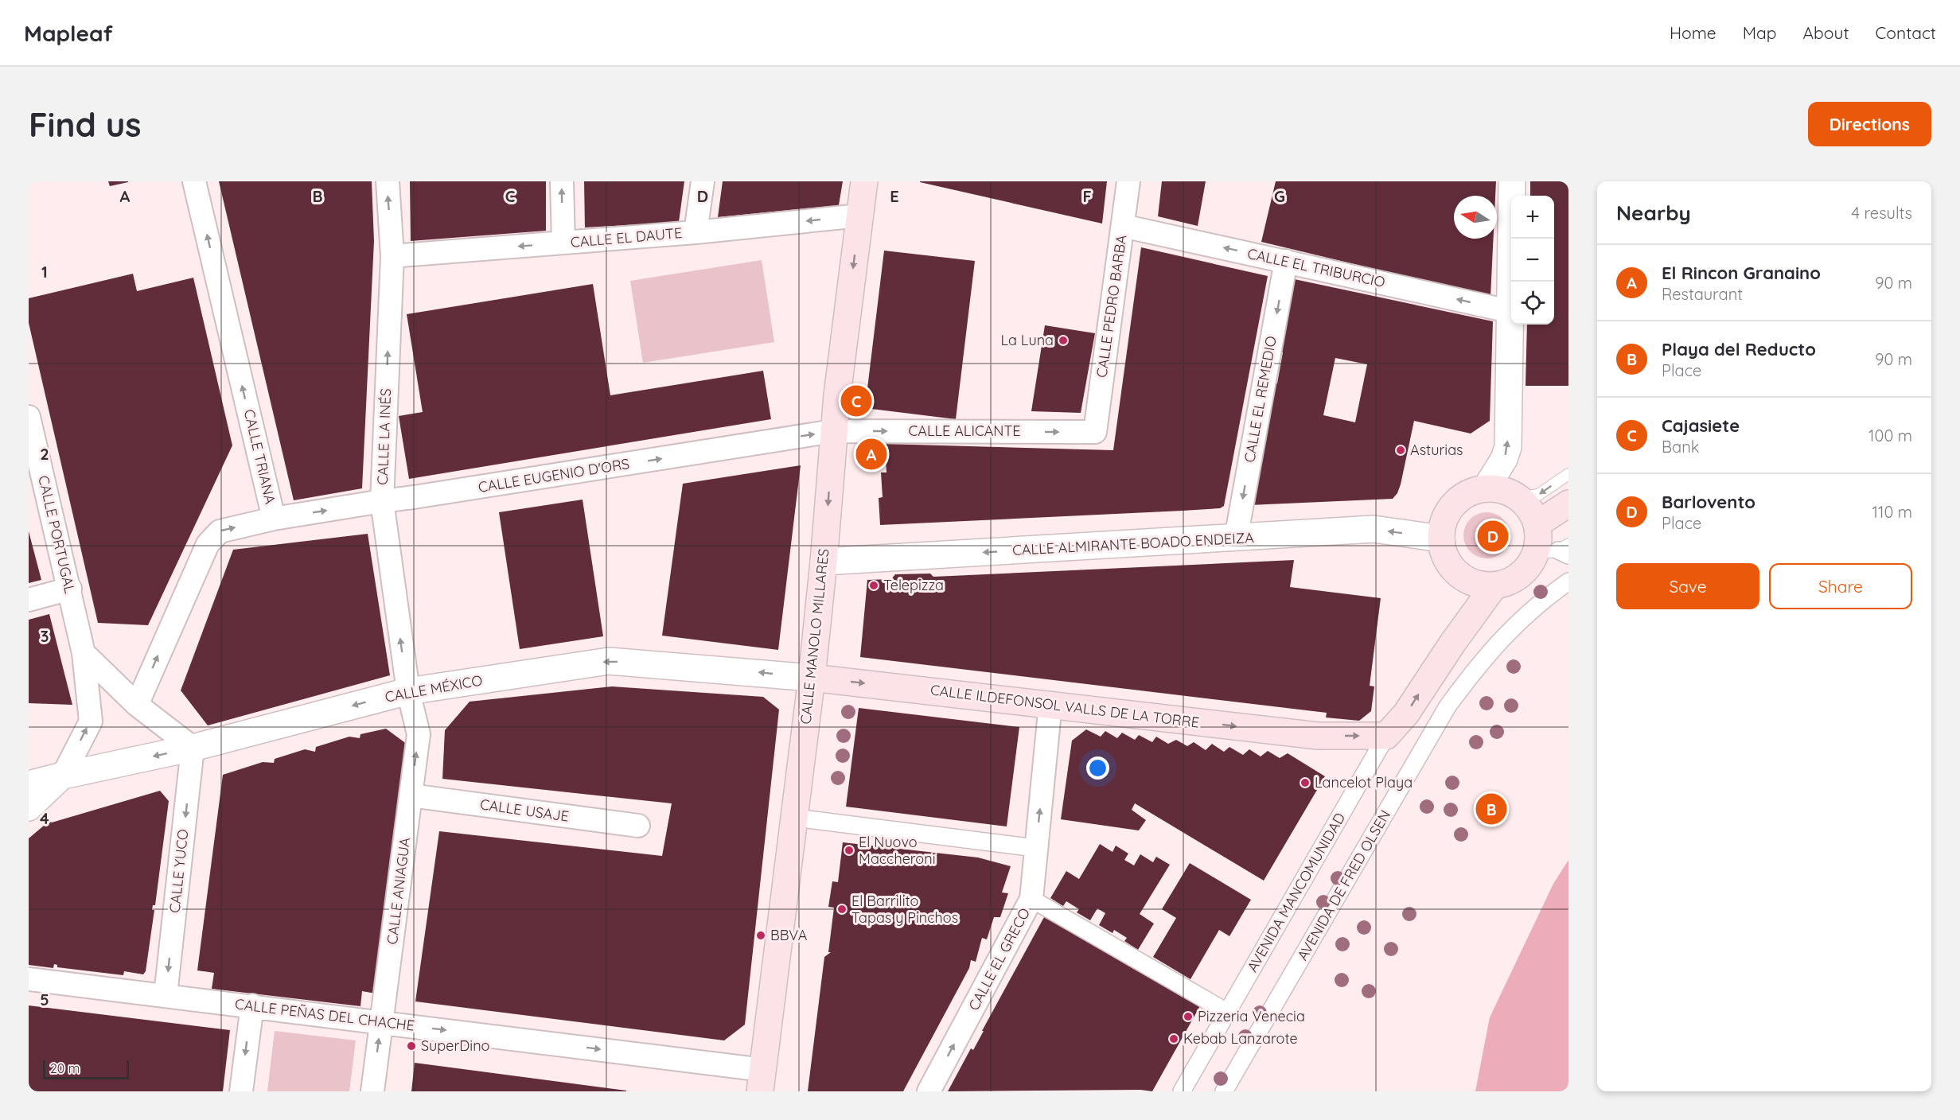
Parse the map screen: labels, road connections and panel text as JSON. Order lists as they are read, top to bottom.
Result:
{
  "streets": {
    "main road": ["CALLE MANOLO MILLARES", "CALLE ILDEFONSOL VALLS DE LA TORRE", "AVENIDA MANCOMUNIDAD"],
    "street": [
      "CALLE EL DAUTE",
      "CALLE EL TRIBURCIO",
      "CALLE PEDRO BARBA",
      "CALLE EL REMEDIO",
      "CALLE ALICANTE",
      "CALLE LA INÉS",
      "CALLE TRIANA",
      "CALLE EUGENIO D'ORS",
      "CALLE PORTUGAL",
      "CALLE ALMIRANTE BOADO ENDEIZA",
      "CALLE MÉXICO",
      "CALLE USAJE",
      "CALLE YUCO",
      "AVENIDA DE FRED OLSEN",
      "CALLE ANIAGUA",
      "CALLE EL GRECO",
      "CALLE PEÑAS DEL CHACHE"
    ]
  },
  "crossings": [
    ["CALLE EL DAUTE", "CALLE LA INÉS"],
    ["CALLE EL DAUTE", "CALLE MANOLO MILLARES"],
    ["CALLE EL TRIBURCIO", "CALLE PEDRO BARBA"],
    ["CALLE EL TRIBURCIO", "CALLE EL REMEDIO"],
    ["CALLE PEDRO BARBA", "CALLE ALICANTE"],
    ["CALLE EL REMEDIO", "CALLE ALMIRANTE BOADO ENDEIZA"],
    ["CALLE ALICANTE", "CALLE EUGENIO D'ORS"],
    ["CALLE ALICANTE", "CALLE MANOLO MILLARES"],
    ["CALLE LA INÉS", "CALLE EUGENIO D'ORS"],
    ["CALLE LA INÉS", "CALLE MÉXICO"],
    ["CALLE LA INÉS", "CALLE ANIAGUA"],
    ["CALLE TRIANA", "CALLE EUGENIO D'ORS"],
    ["CALLE EUGENIO D'ORS", "CALLE MANOLO MILLARES"],
    ["CALLE PORTUGAL", "CALLE MÉXICO"],
    ["CALLE ALMIRANTE BOADO ENDEIZA", "CALLE MANOLO MILLARES"],
    ["CALLE ALMIRANTE BOADO ENDEIZA", "AVENIDA MANCOMUNIDAD"],
    ["CALLE MANOLO MILLARES", "CALLE MÉXICO"],
    ["CALLE MANOLO MILLARES", "CALLE ILDEFONSOL VALLS DE LA TORRE"],
    ["CALLE MANOLO MILLARES", "CALLE PEÑAS DEL CHACHE"],
    ["CALLE MÉXICO", "CALLE ILDEFONSOL VALLS DE LA TORRE"],
    ["CALLE MÉXICO", "CALLE YUCO"],
    ["CALLE MÉXICO", "CALLE ANIAGUA"],
    ["CALLE ILDEFONSOL VALLS DE LA TORRE", "AVENIDA MANCOMUNIDAD"],
    ["CALLE ILDEFONSOL VALLS DE LA TORRE", "CALLE EL GRECO"],
    ["CALLE USAJE", "CALLE ANIAGUA"],
    ["CALLE YUCO", "CALLE PEÑAS DEL CHACHE"],
    ["CALLE ANIAGUA", "CALLE PEÑAS DEL CHACHE"]
  ],
  "one_way": [
    "CALLE EL DAUTE",
    "CALLE EL TRIBURCIO",
    "CALLE EL REMEDIO",
    "CALLE ALICANTE",
    "CALLE LA INÉS",
    "CALLE TRIANA",
    "CALLE EUGENIO D'ORS",
    "CALLE ALMIRANTE BOADO ENDEIZA",
    "CALLE MANOLO MILLARES",
    "CALLE MÉXICO",
    "CALLE ILDEFONSOL VALLS DE LA TORRE",
    "CALLE YUCO",
    "CALLE EL GRECO",
    "CALLE PEÑAS DEL CHACHE"
  ],
  "places": [
    "La Luna",
    "Asturias",
    "Telepizza",
    "Lancelot Playa",
    "El Nuovo Maccheroni",
    "El Barrilito Tapas y Pinchos",
    "BBVA",
    "Pizzeria Venecia",
    "Kebab Lanzarote",
    "SuperDino"
  ],
  "scale_bar": "20 m",
  "north": "left",
  "page": {
    "header": "Mapleaf",
    "nav": [
      "Home",
      "Map",
      "About",
      "Contact"
    ],
    "buttons": [
      "Directions",
      ["Save", "Share"]
    ],
    "title": "Find us",
    "heading": ["Nearby", "4 results"],
    "map_buttons": ["+", "−"],
    "list": [
      {
        "mark": "A",
        "name": "El Rincon Granaino",
        "note": "Restaurant",
        "value": "90 m"
      },
      {
        "mark": "B",
        "name": "Playa del Reducto",
        "note": "Place",
        "value": "90 m"
      },
      {
        "mark": "C",
        "name": "Cajasiete",
        "note": "Bank",
        "value": "100 m"
      },
      {
        "mark": "D",
        "name": "Barlovento",
        "note": "Place",
        "value": "110 m"
      }
    ],
    "pins": [
      "C",
      "A",
      "D",
      "B"
    ],
    "scale": "20 m"
  },
  "grid": {
    "columns": [
      "A",
      "B",
      "C",
      "D",
      "E",
      "F",
      "G"
    ],
    "rows": [
      "1",
      "2",
      "3",
      "4",
      "5"
    ]
  }
}
